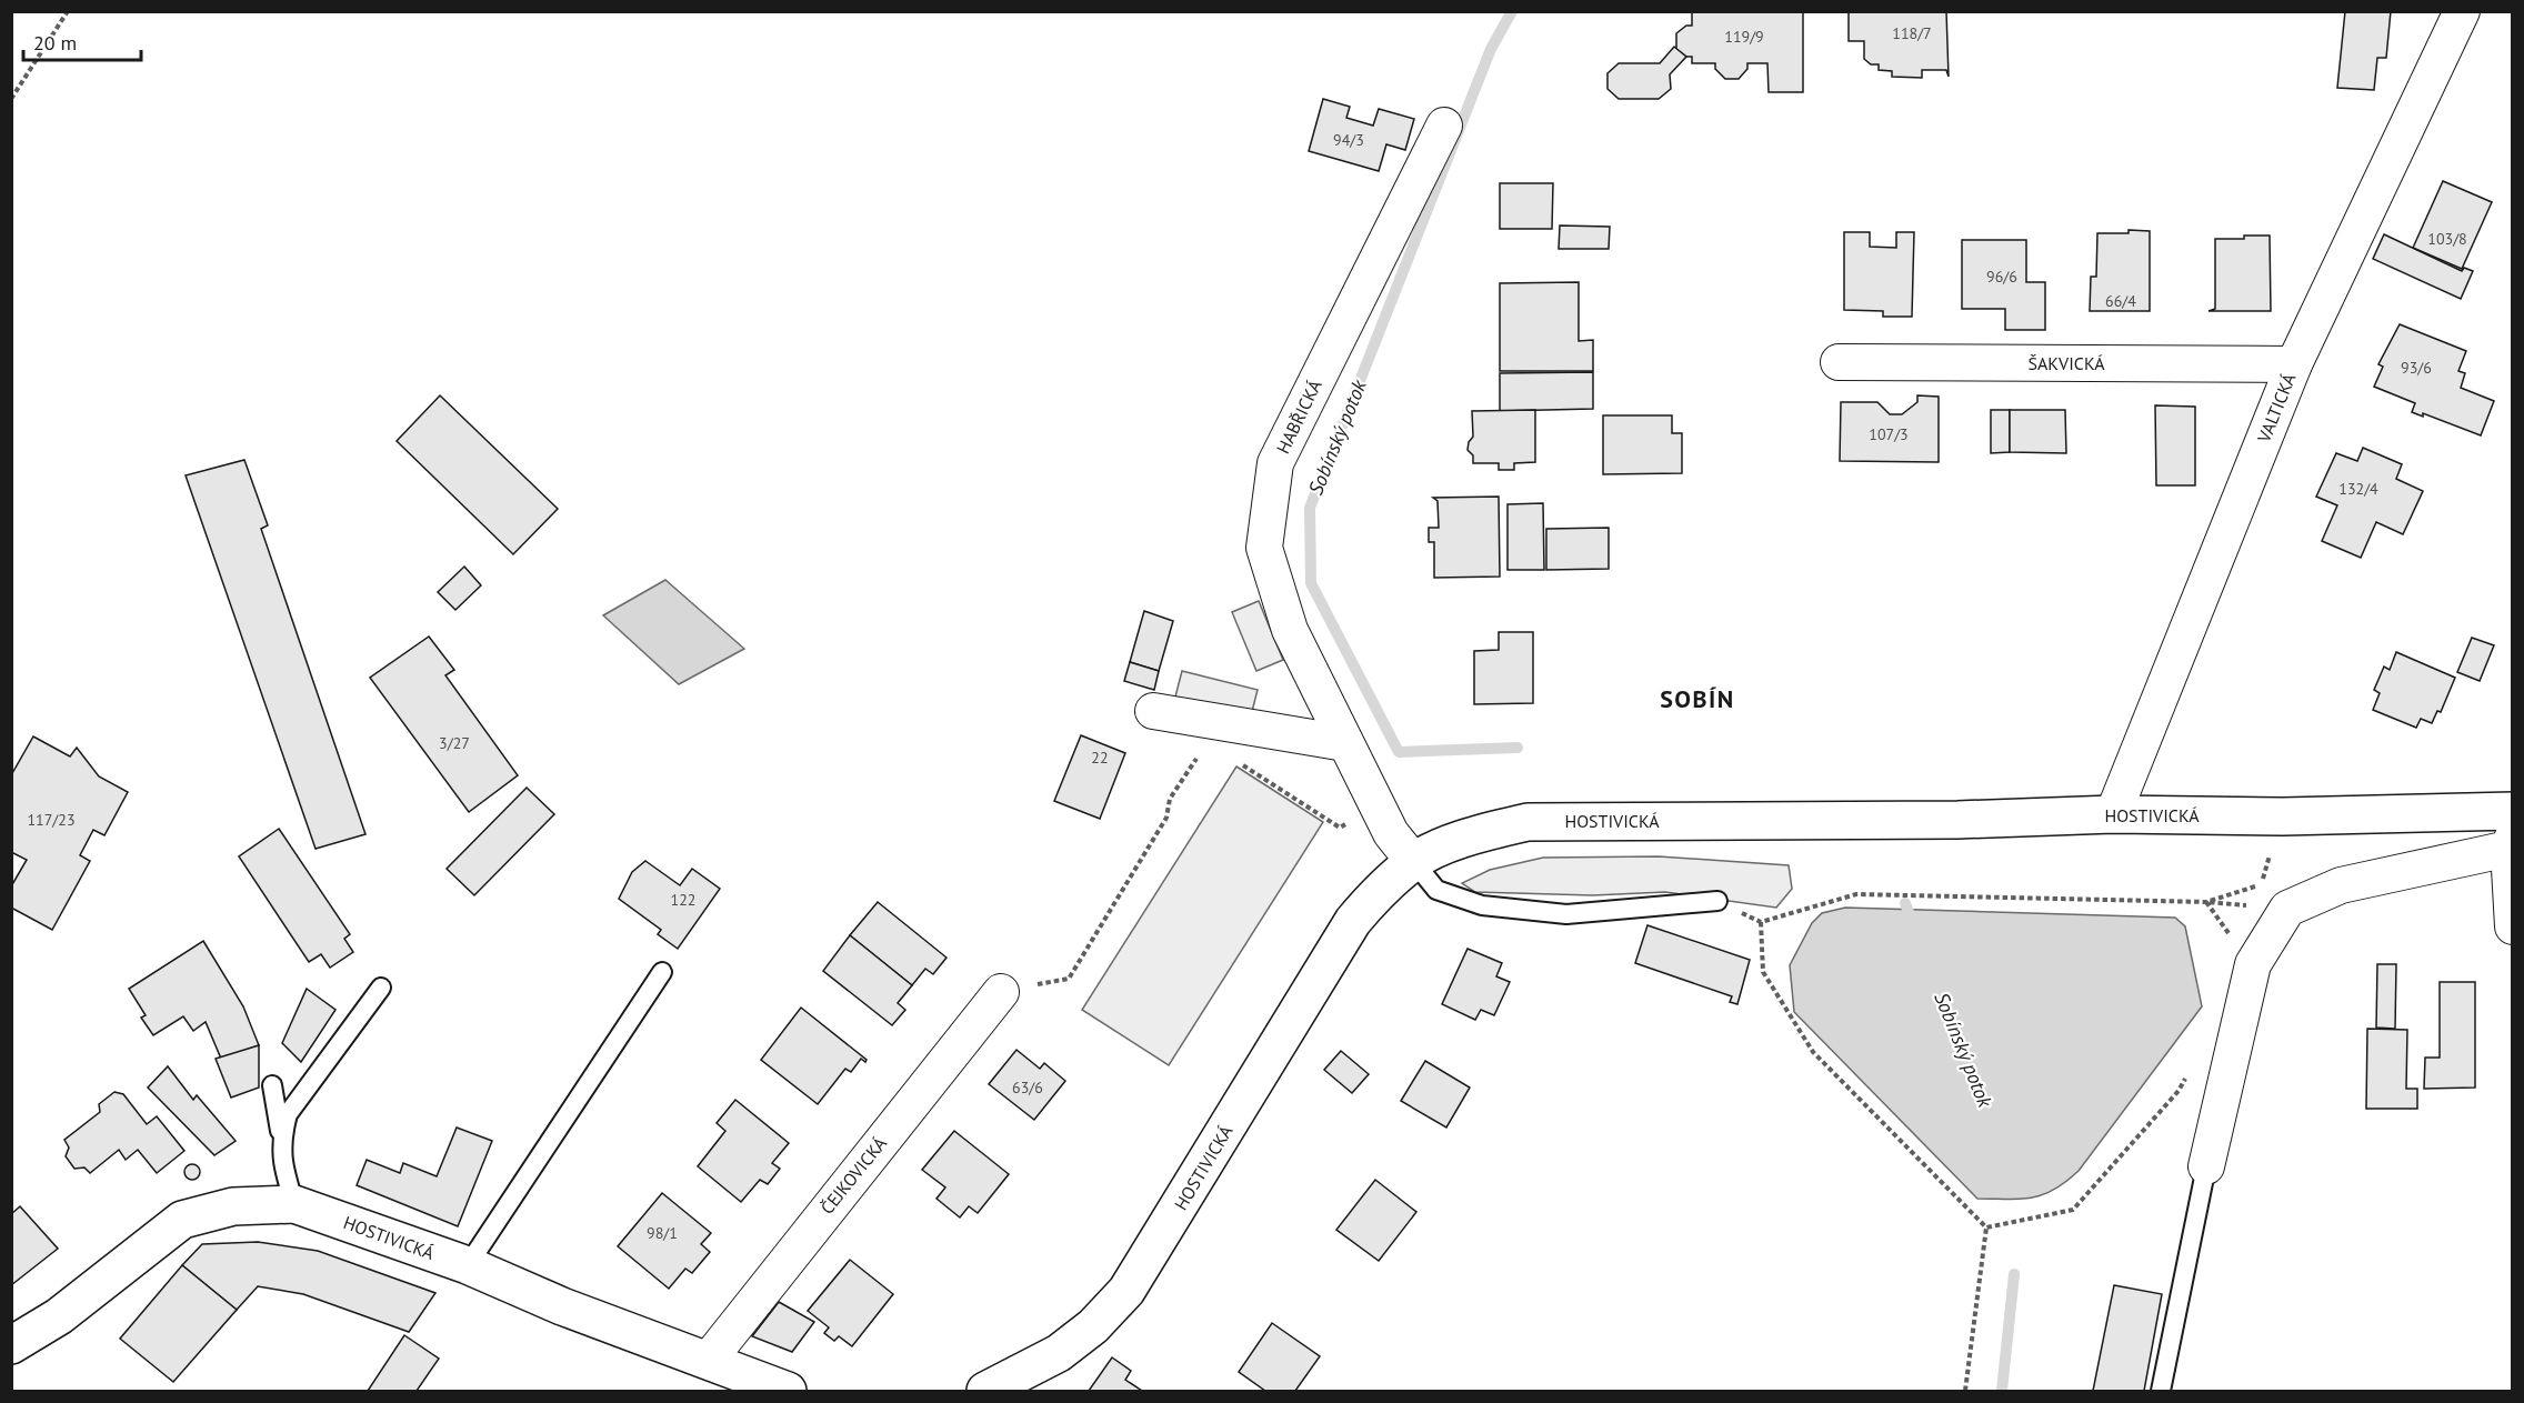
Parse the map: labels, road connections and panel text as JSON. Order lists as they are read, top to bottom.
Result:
{
  "streets": {
    "street": [
      "ŠAKVICKÁ",
      "VALTICKÁ",
      "HABŘICKÁ",
      "HOSTIVICKÁ",
      "ČEJKOVICKÁ"
    ]
  },
  "crossings": [
    ["ŠAKVICKÁ", "VALTICKÁ"],
    ["VALTICKÁ", "HOSTIVICKÁ"],
    ["HABŘICKÁ", "HOSTIVICKÁ"],
    ["HOSTIVICKÁ", "ČEJKOVICKÁ"]
  ],
  "districts": ["SOBÍN"],
  "water": ["Sobínský potok"],
  "house_numbers": [
    "118/7",
    "119/9",
    "94/3",
    "103/8",
    "96/6",
    "66/4",
    "93/6",
    "107/3",
    "132/4",
    "3/27",
    "22",
    "117/23",
    "122",
    "63/6",
    "98/1"
  ],
  "scale_bar": "20 m"
}
